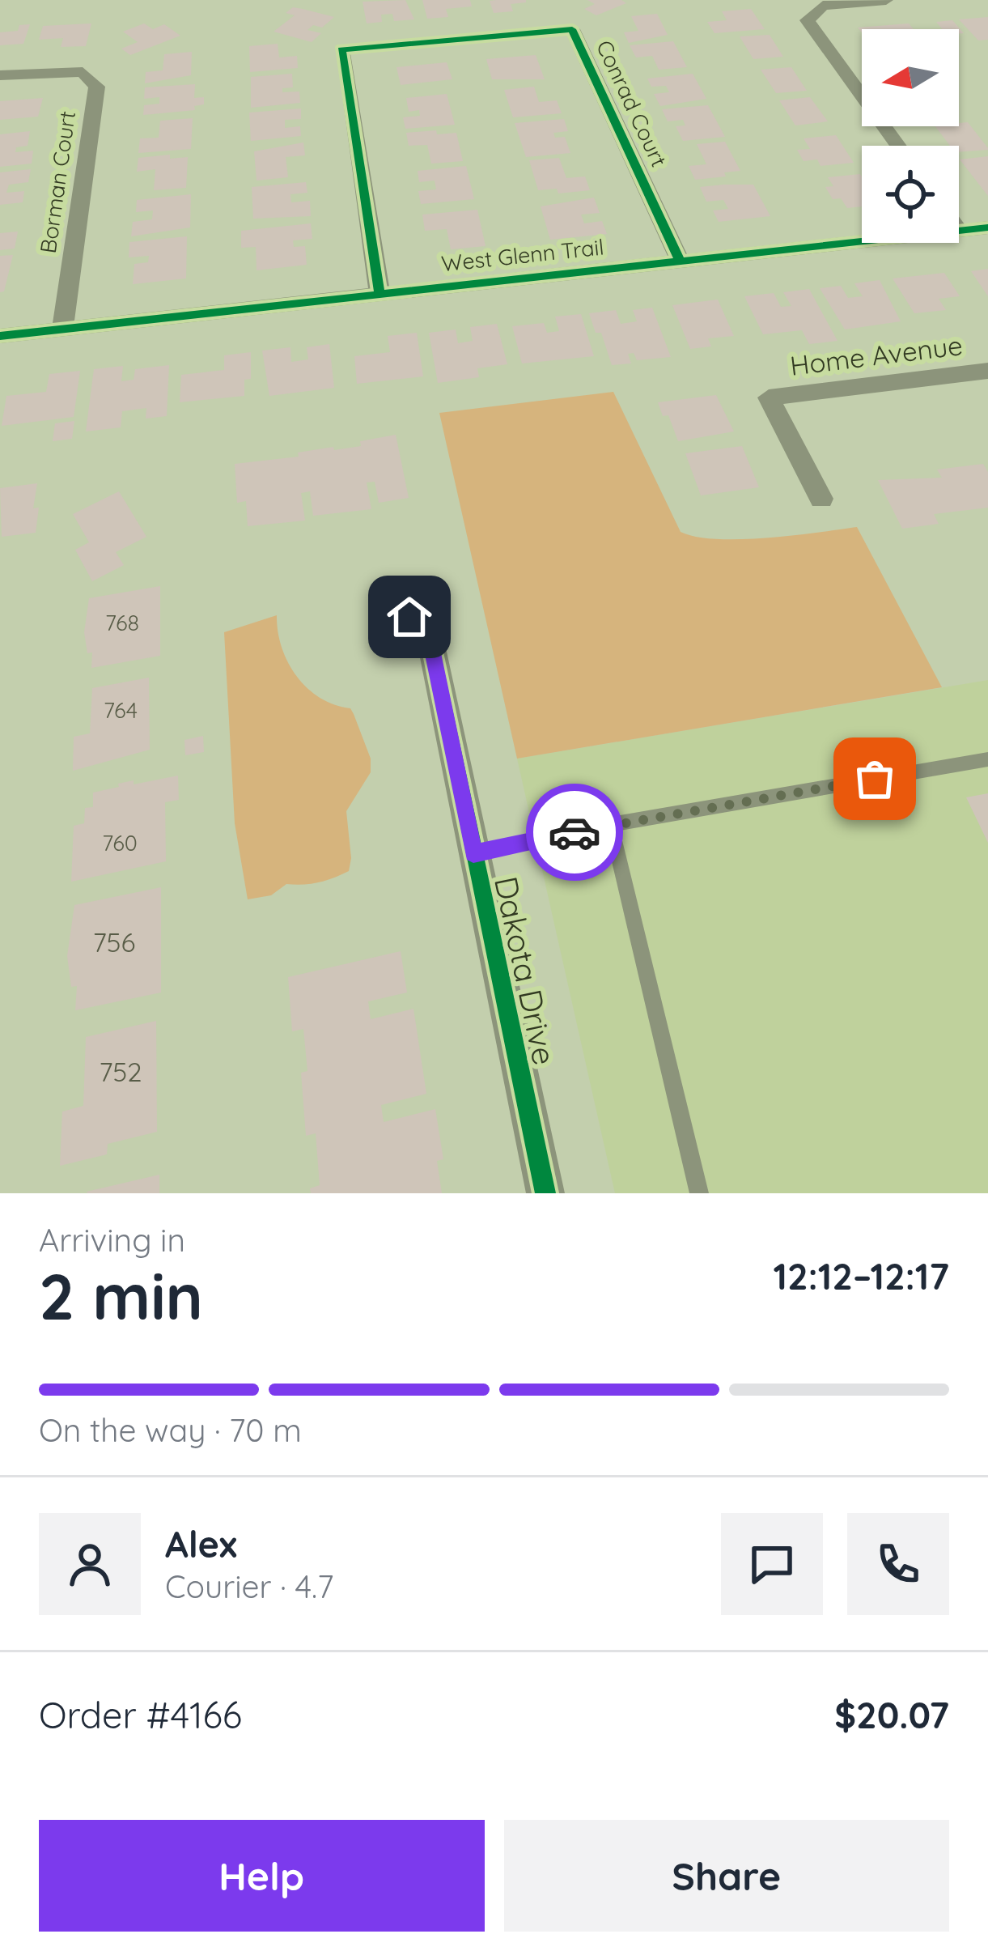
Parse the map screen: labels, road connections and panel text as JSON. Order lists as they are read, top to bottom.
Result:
{
  "streets": {
    "street": [
      "Conrad Court",
      "Borman Court",
      "West Glenn Trail",
      "Home Avenue",
      "Dakota Drive"
    ]
  },
  "crossings": [
    ["Conrad Court", "West Glenn Trail"],
    ["Borman Court", "West Glenn Trail"]
  ],
  "house_numbers": [
    "768",
    "764",
    "760",
    "756",
    "752"
  ],
  "north": "left",
  "page": {
    "heading": ["2 min", "Arriving in", "12:12–12:17"],
    "panel": [
      "Alex",
      "Courier · 4.7",
      "Order #4166",
      "$20.07"
    ],
    "bar": "On the way · 70 m",
    "buttons": ["Help", "Share"]
  }
}
